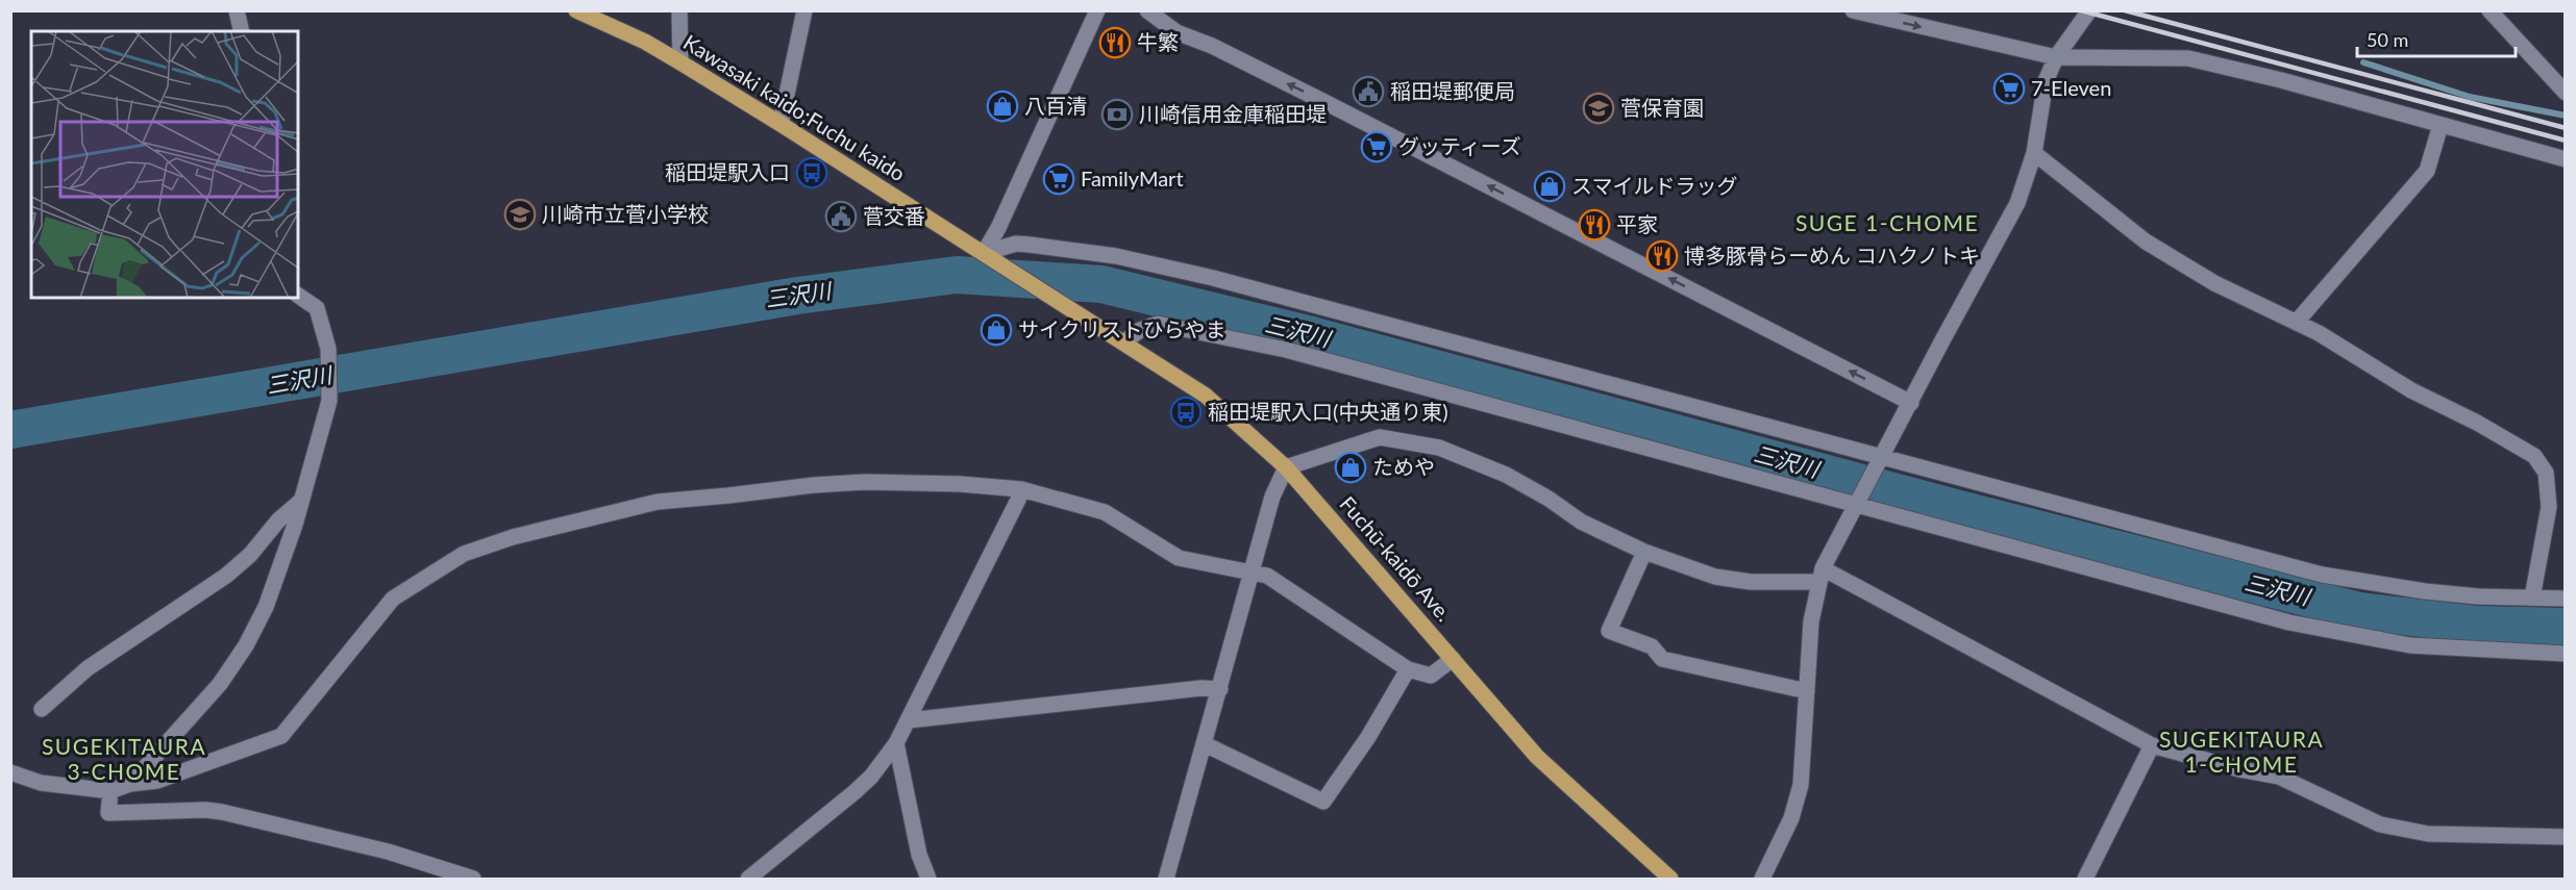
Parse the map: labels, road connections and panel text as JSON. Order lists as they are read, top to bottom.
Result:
{
  "streets": {
    "main road": ["Kawasaki kaido;Fuchu kaido", "Fuchū-kaidō Ave."]
  },
  "crossings": [
    ["Kawasaki kaido;Fuchu kaido", "Fuchū-kaidō Ave."]
  ],
  "districts": ["SUGE 1-CHOME", "SUGEKITAURA 1-CHOME", "SUGEKITAURA 3-CHOME"],
  "water": ["三沢川"],
  "places": {
    "restaurant": ["牛繁", "平家", "博多豚骨らーめん コハクノトキ"],
    "supermarket": ["7-Eleven", "グッティーズ", "FamilyMart"],
    "public building": ["稲田堤郵便局", "菅交番"],
    "shop": [
      "八百清",
      "スマイルドラッグ",
      "サイクリストひらやま",
      "ためや"
    ],
    "school or university": ["菅保育園", "川崎市立菅小学校"],
    "bank": ["川崎信用金庫稲田堤"],
    "bus stop": ["稲田堤駅入口", "稲田堤駅入口(中央通り東)"]
  },
  "scale_bar": "50 m"
}
